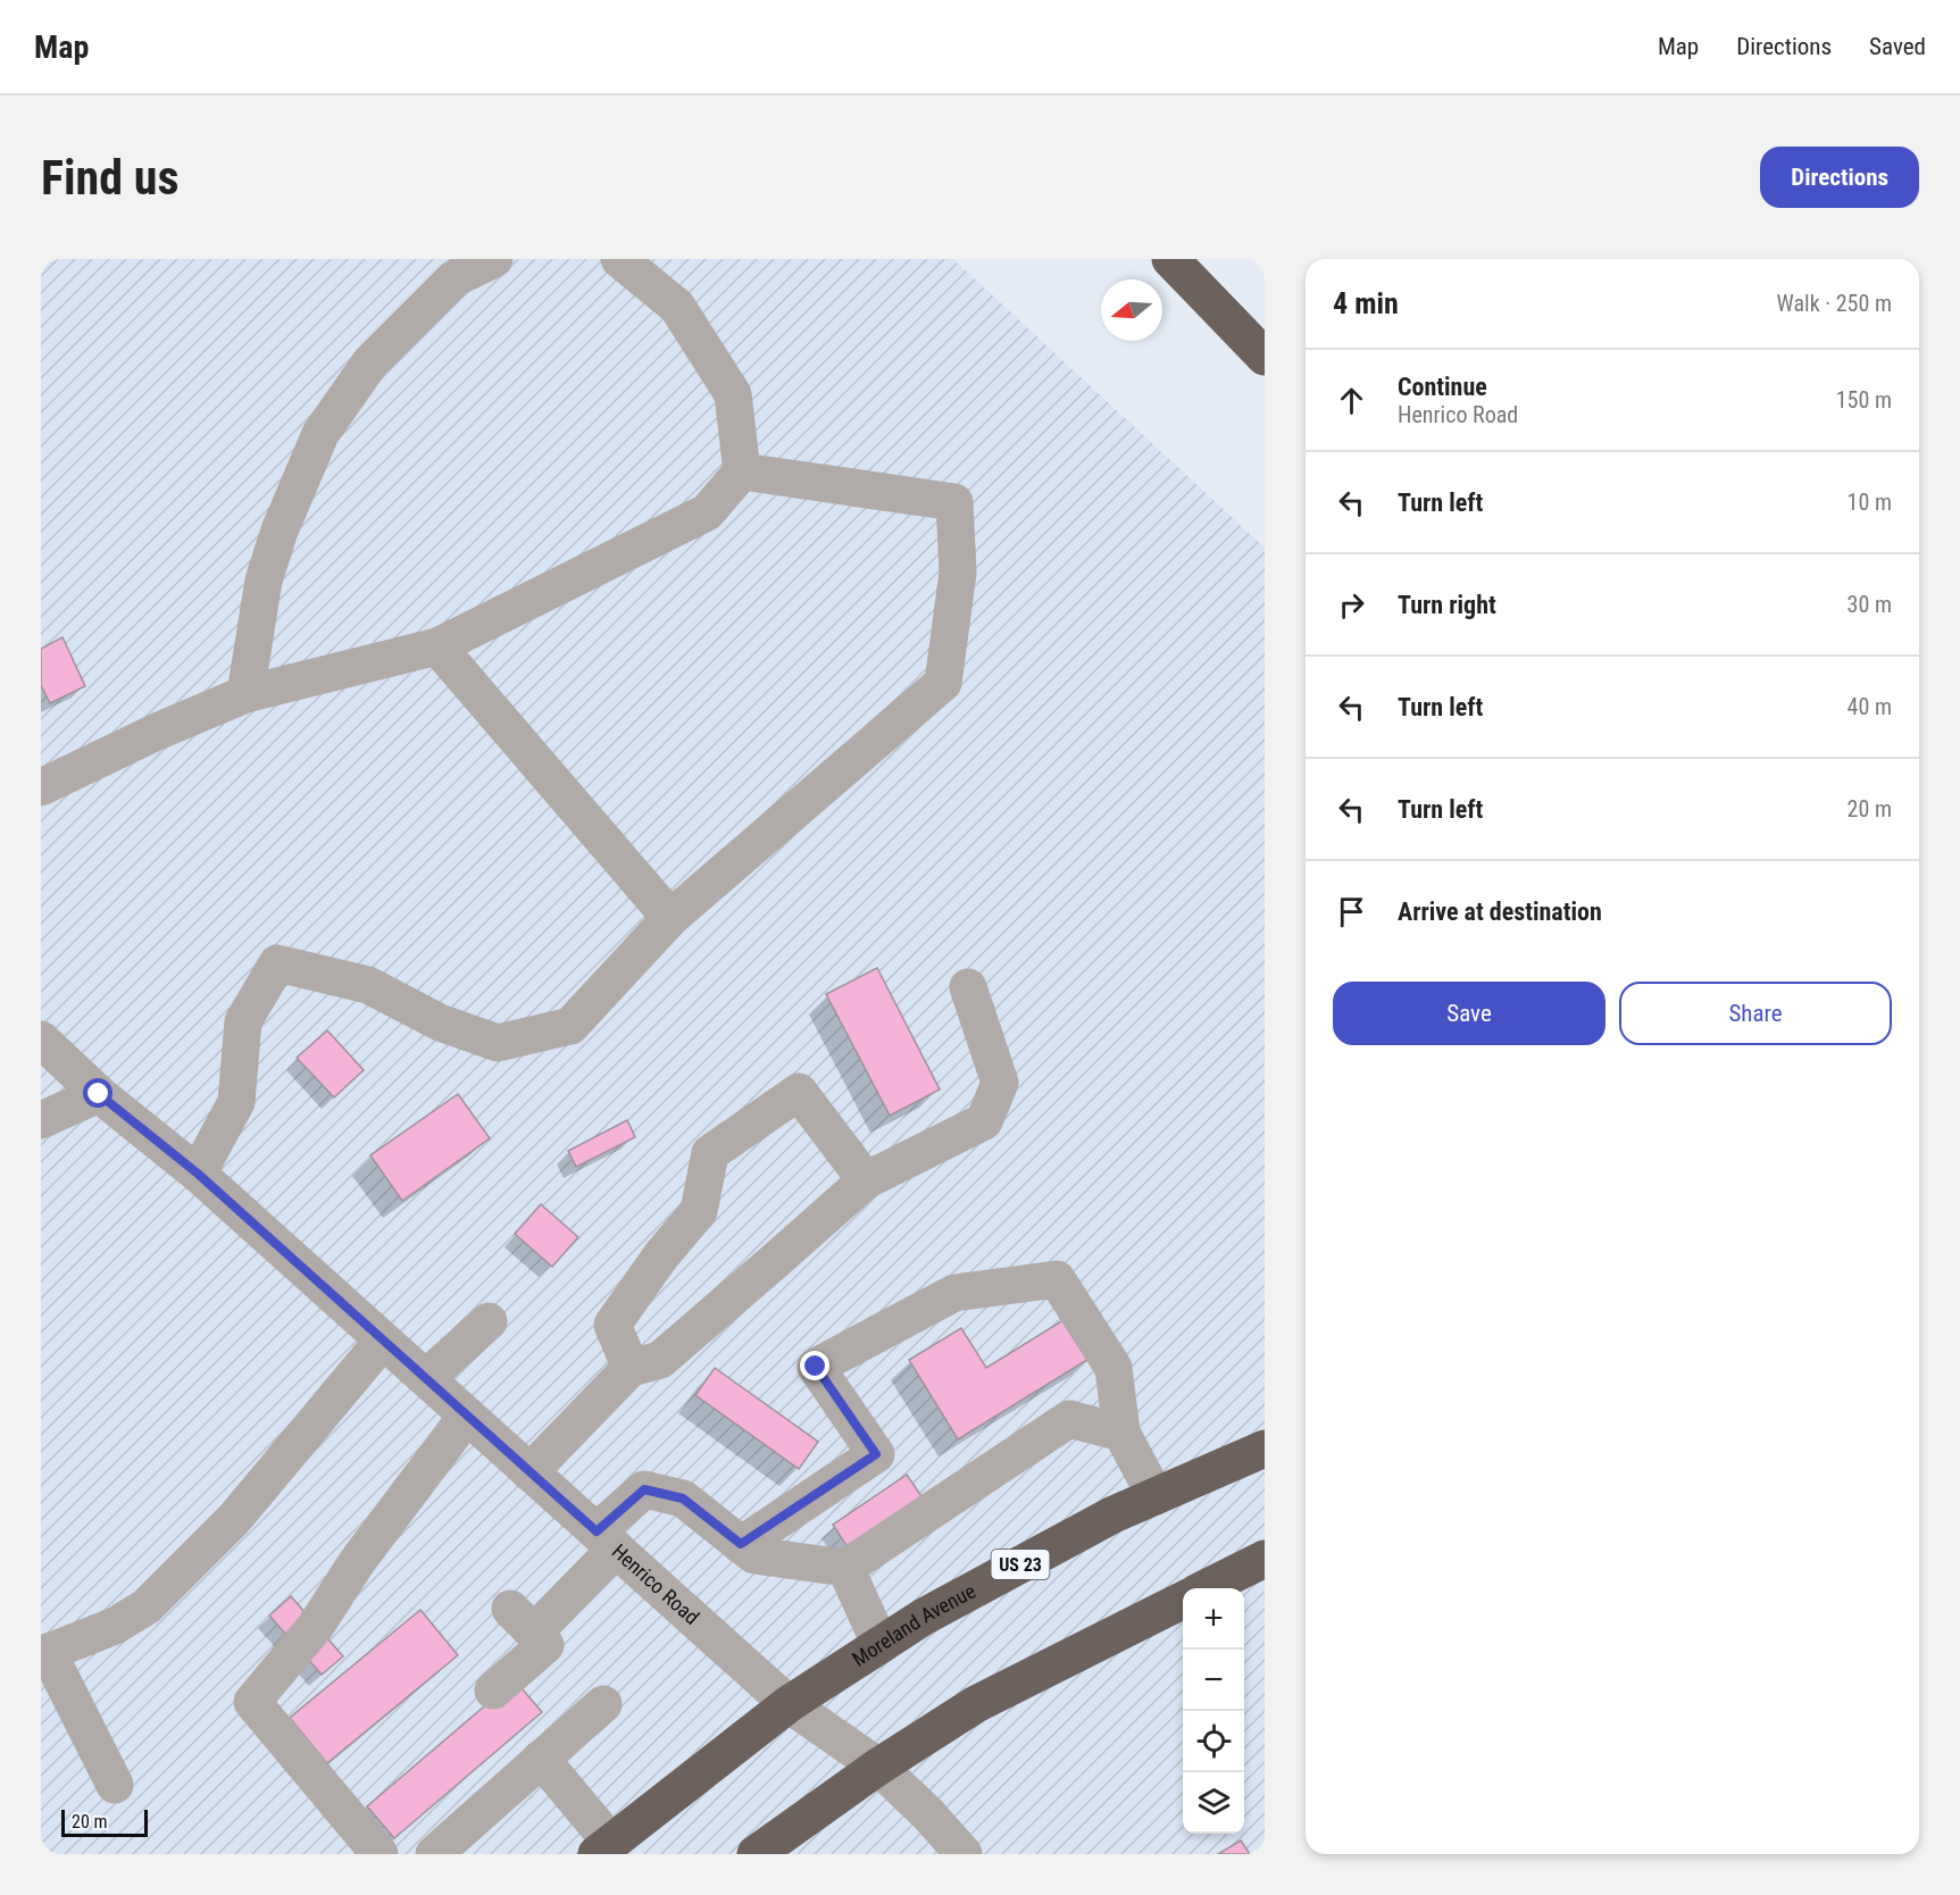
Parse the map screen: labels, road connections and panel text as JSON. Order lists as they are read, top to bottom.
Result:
{
  "streets": {
    "highway": ["US 23", "Moreland Avenue"],
    "street": ["Henrico Road"]
  },
  "crossings": [
    ["Henrico Road", "Moreland Avenue"]
  ],
  "scale_bar": "20 m",
  "north": "left",
  "page": {
    "header": "Map",
    "nav": ["Map", "Directions", "Saved"],
    "buttons": [
      "Directions",
      ["Save", "Share"]
    ],
    "title": "Find us",
    "heading": ["4 min", "Walk · 250 m"],
    "list": [
      ["Continue", "Henrico Road", "150 m"],
      ["Turn left", "10 m"],
      ["Turn right", "30 m"],
      ["Turn left", "40 m"],
      ["Turn left", "20 m"],
      "Arrive at destination"
    ],
    "map_buttons": ["+", "−"],
    "scale": "20 m"
  }
}
